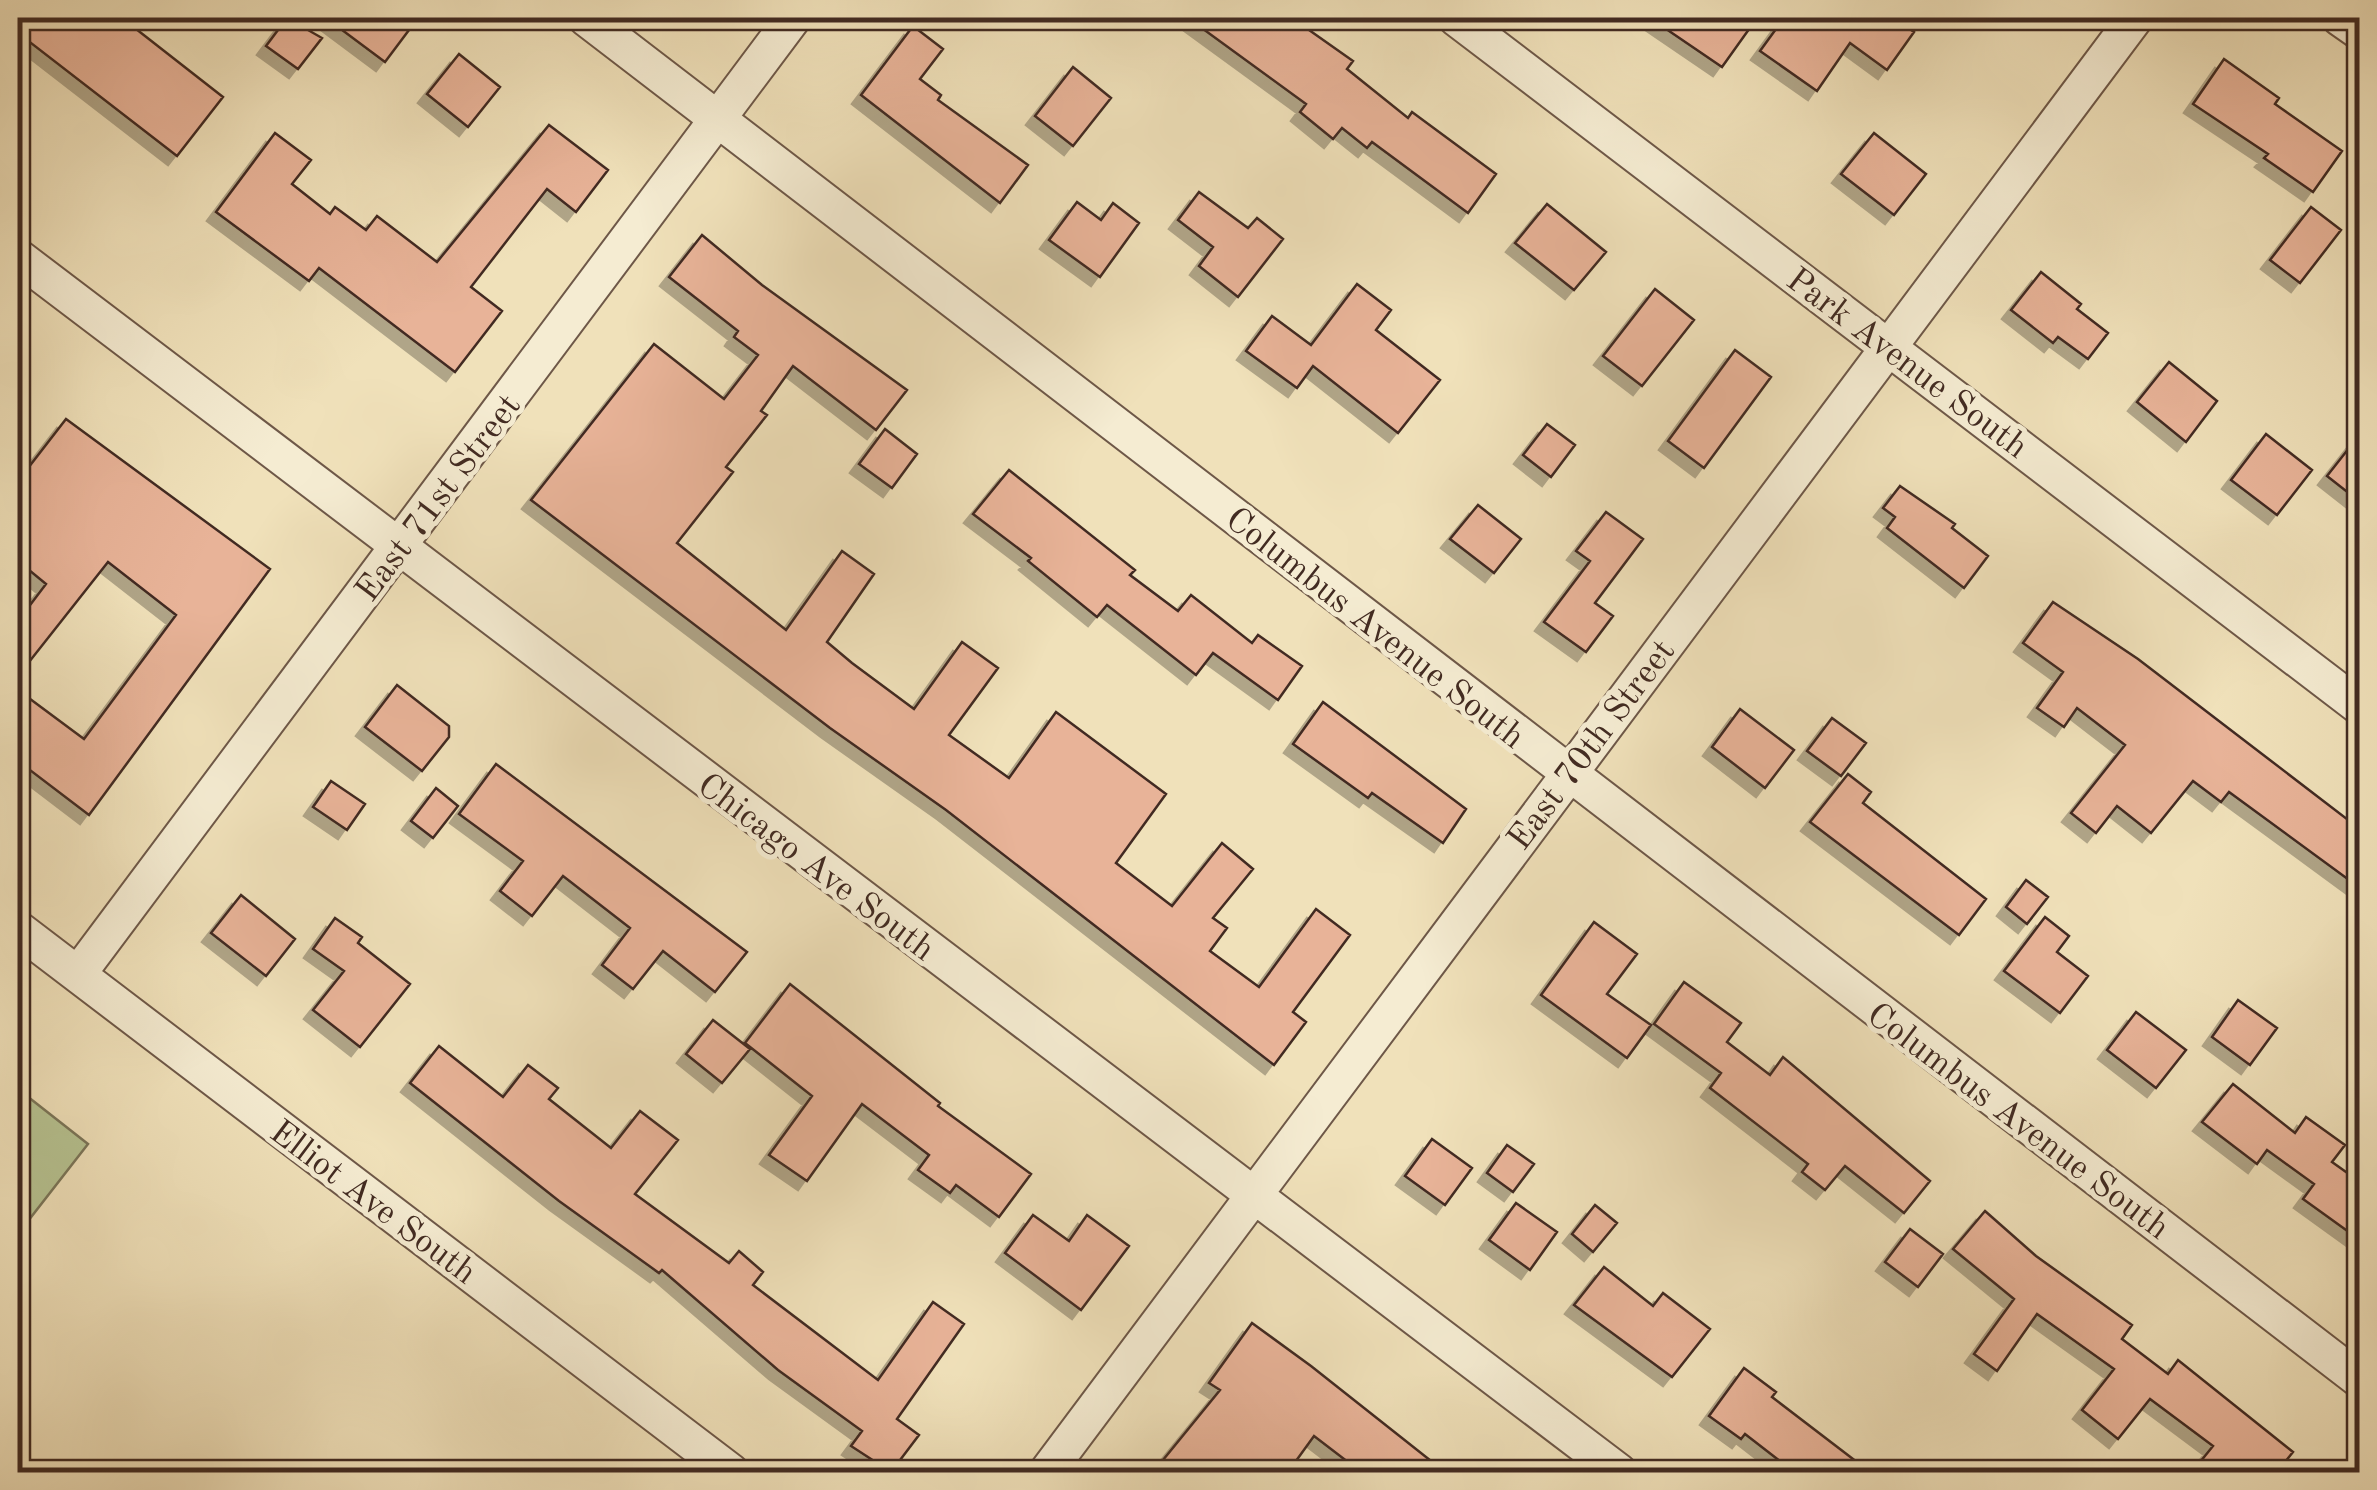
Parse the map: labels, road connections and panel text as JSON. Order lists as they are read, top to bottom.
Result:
{
  "streets": {
    "street": [
      "Park Avenue South",
      "East 71st Street",
      "Columbus Avenue South",
      "East 70th Street",
      "Chicago Ave South",
      "Elliot Ave South"
    ]
  },
  "crossings": [
    ["Park Avenue South", "East 70th Street"],
    ["East 71st Street", "Columbus Avenue South"],
    ["East 71st Street", "Chicago Ave South"],
    ["East 71st Street", "Elliot Ave South"],
    ["Columbus Avenue South", "East 70th Street"],
    ["East 70th Street", "Chicago Ave South"]
  ]
}
